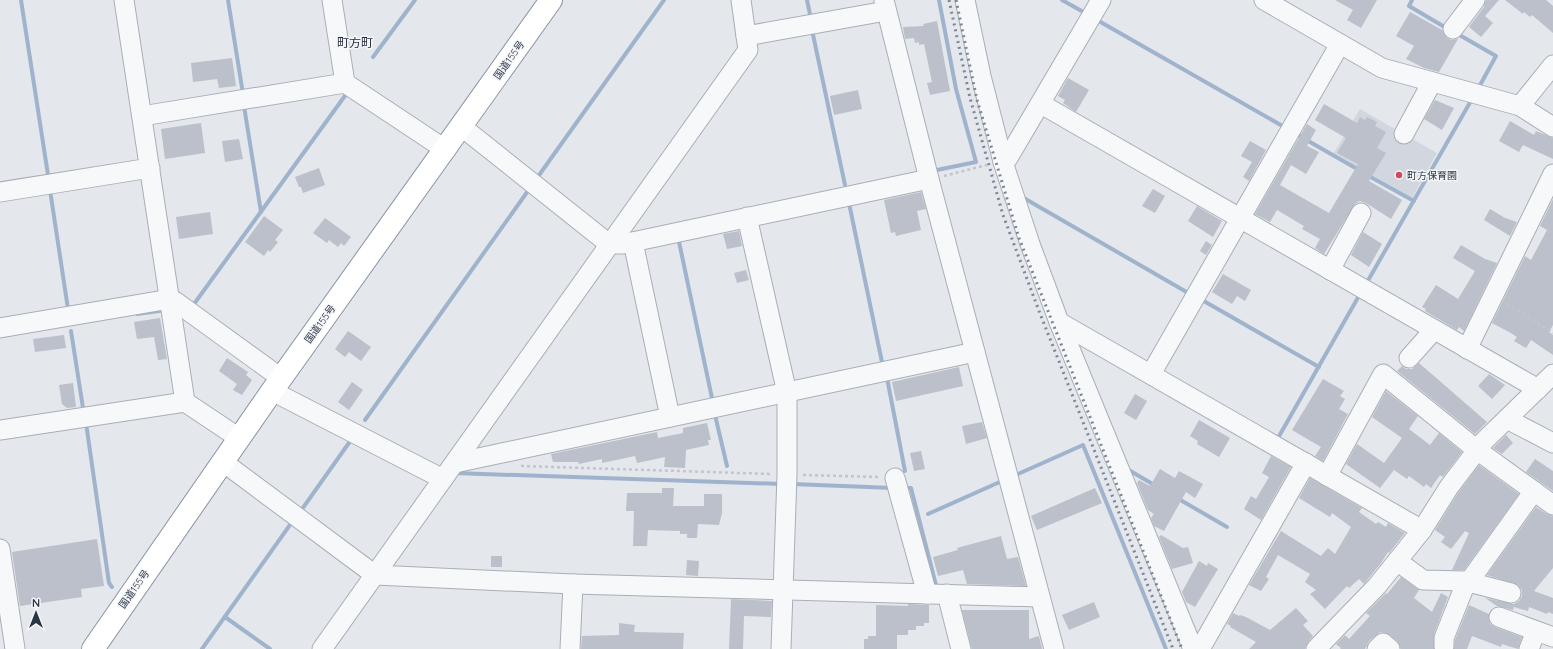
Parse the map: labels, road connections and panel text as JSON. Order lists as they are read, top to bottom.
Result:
{
  "streets": {
    "highway": ["国道155号"]
  },
  "districts": ["町方町"],
  "places": ["町方保育園"],
  "north": "top"
}
